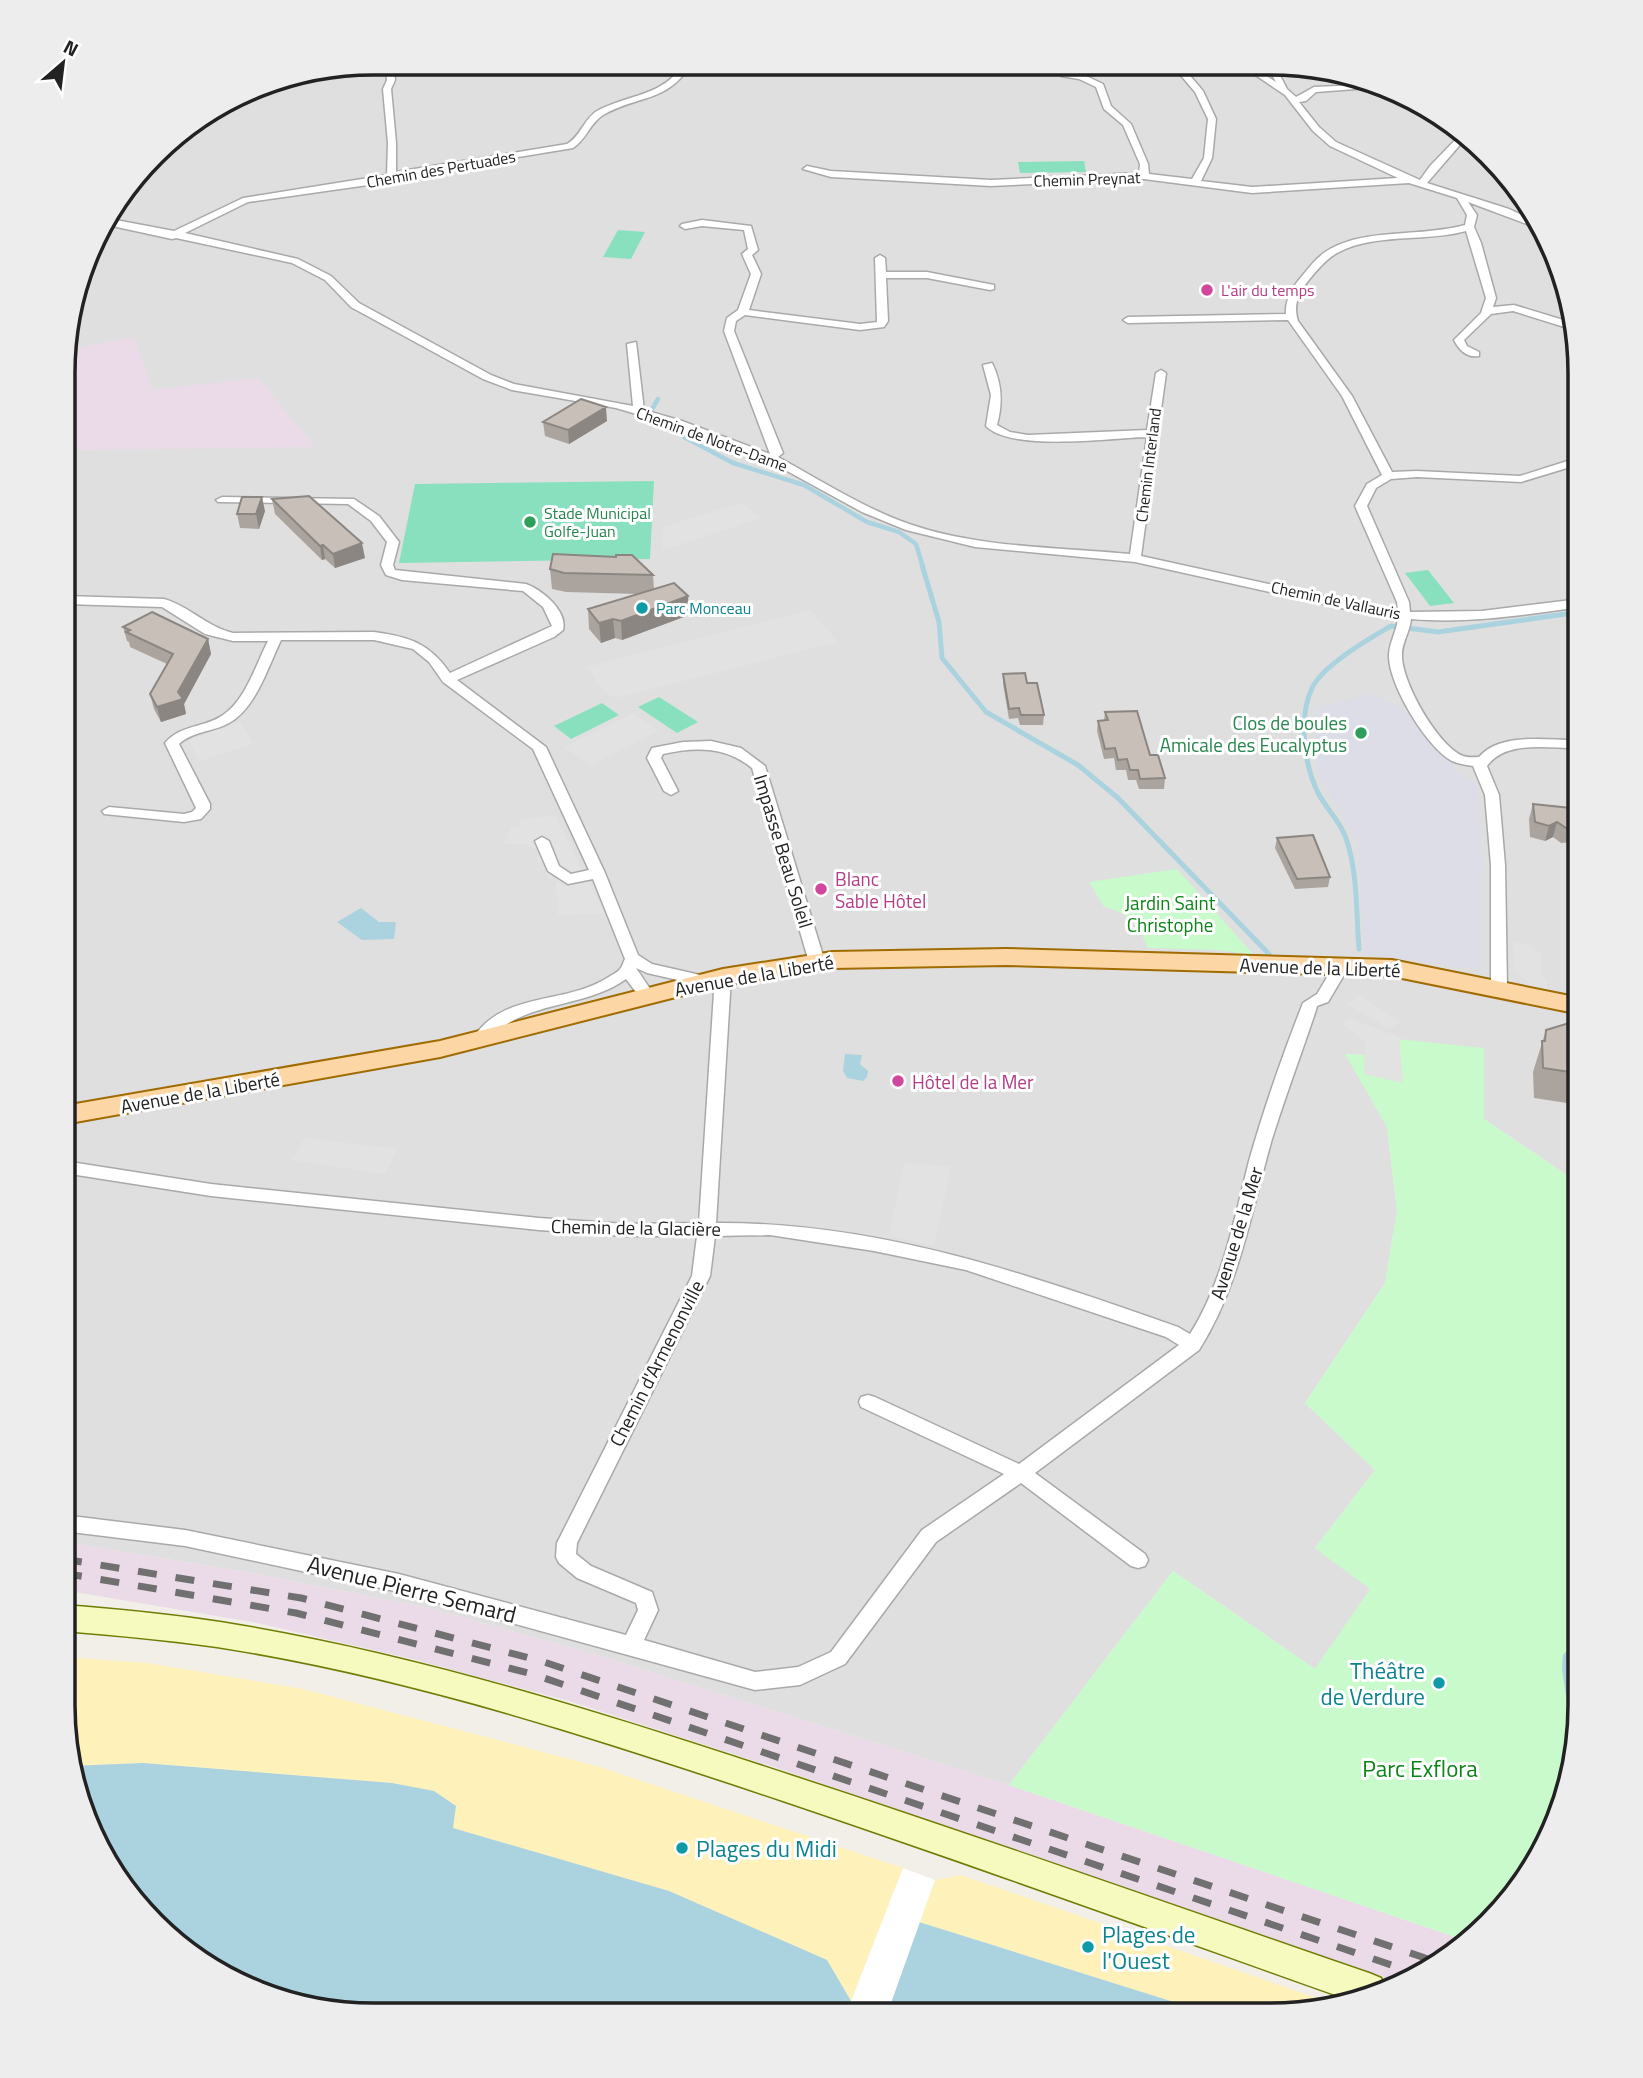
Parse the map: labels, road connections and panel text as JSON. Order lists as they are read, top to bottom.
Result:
{
  "streets": {
    "main road": ["Avenue de la Liberté"],
    "street": [
      "Chemin des Pertuades",
      "Chemin Preynat",
      "Chemin de Notre-Dame",
      "Chemin Interland",
      "Chemin de Vallauris",
      "Impasse Beau Soleil",
      "Chemin de la Glacière",
      "Avenue de la Mer",
      "Chemin d'Armenonville",
      "Avenue Pierre Semard"
    ]
  },
  "crossings": [
    ["Chemin des Pertuades", "Chemin de Notre-Dame"],
    ["Chemin de Notre-Dame", "Chemin Interland"],
    ["Chemin de Notre-Dame", "Chemin de Vallauris"],
    ["Chemin Interland", "Chemin de Vallauris"],
    ["Impasse Beau Soleil", "Avenue de la Liberté"],
    ["Avenue de la Liberté", "Avenue de la Mer"],
    ["Avenue de la Liberté", "Chemin d'Armenonville"],
    ["Chemin de la Glacière", "Avenue de la Mer"],
    ["Chemin de la Glacière", "Chemin d'Armenonville"],
    ["Avenue de la Mer", "Avenue Pierre Semard"],
    ["Chemin d'Armenonville", "Avenue Pierre Semard"]
  ],
  "parks": ["Jardin Saint Christophe", "Parc Exflora"],
  "places": [
    "L'air du temps",
    "Stade Municipal Golfe-Juan",
    "Parc Monceau",
    "Clos de boules Amicale des Eucalyptus",
    "Blanc Sable Hôtel",
    "Hôtel de la Mer",
    "Théâtre de Verdure",
    "Plages du Midi",
    "Plages de l'Ouest"
  ],
  "north": "top right"
}
